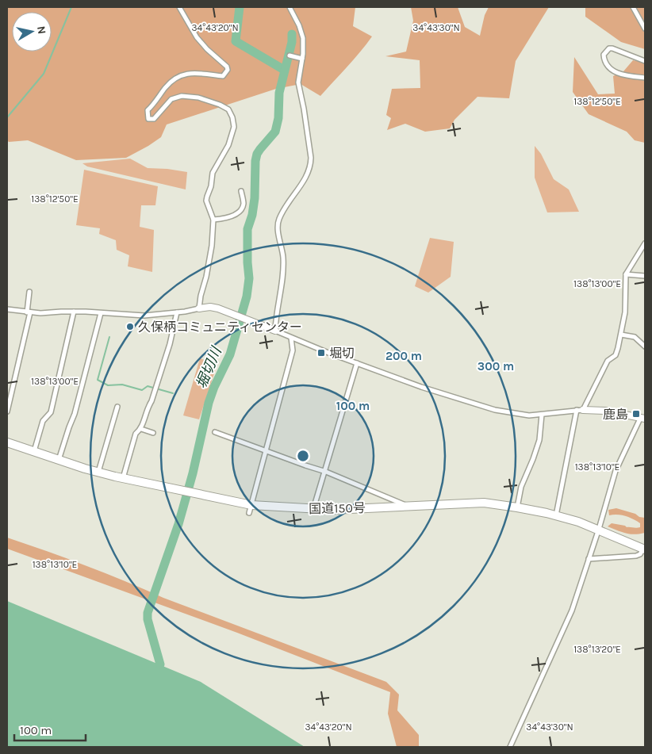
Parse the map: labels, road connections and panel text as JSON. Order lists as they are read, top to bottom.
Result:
{
  "streets": {
    "highway": ["国道150号"]
  },
  "water": ["堀切川"],
  "places": {
    "other": ["久保柄コミュニティセンター"],
    "transit": ["堀切", "鹿島"]
  },
  "scale_bar": "100 m",
  "north": "right",
  "coordinates": [
    "34°43'20\"N",
    "34°43'30\"N",
    "138°12'50\"E",
    "138°13'00\"E",
    "138°13'10\"E",
    "138°13'20\"E"
  ],
  "rings": ["200 m", "300 m", "100 m"]
}
